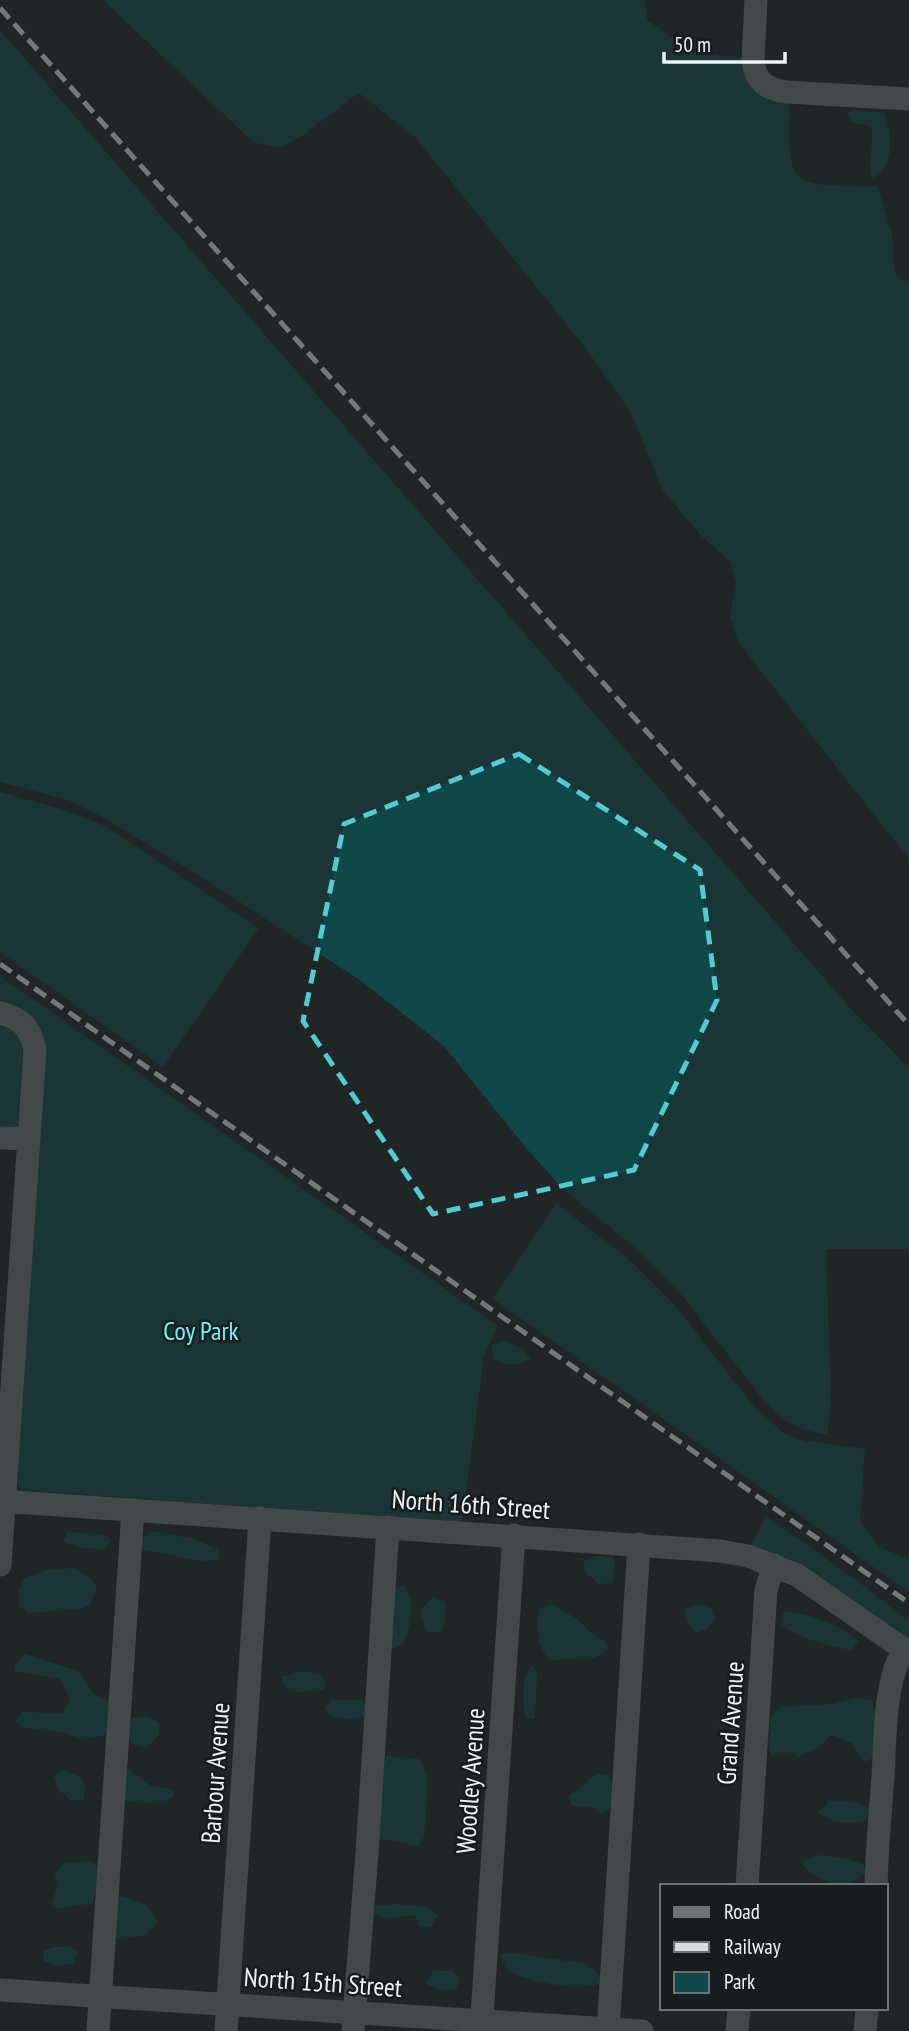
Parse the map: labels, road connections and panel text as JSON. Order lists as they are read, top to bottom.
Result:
{
  "streets": {
    "street": [
      "North 16th Street",
      "Grand Avenue",
      "Barbour Avenue",
      "Woodley Avenue",
      "North 15th Street"
    ]
  },
  "crossings": [
    ["North 16th Street", "Grand Avenue"],
    ["North 16th Street", "Barbour Avenue"],
    ["North 16th Street", "Woodley Avenue"],
    ["Barbour Avenue", "North 15th Street"],
    ["Woodley Avenue", "North 15th Street"]
  ],
  "parks": ["Coy Park"],
  "legend": ["Road", "Railway", "Park"],
  "scale_bar": "50 m"
}
